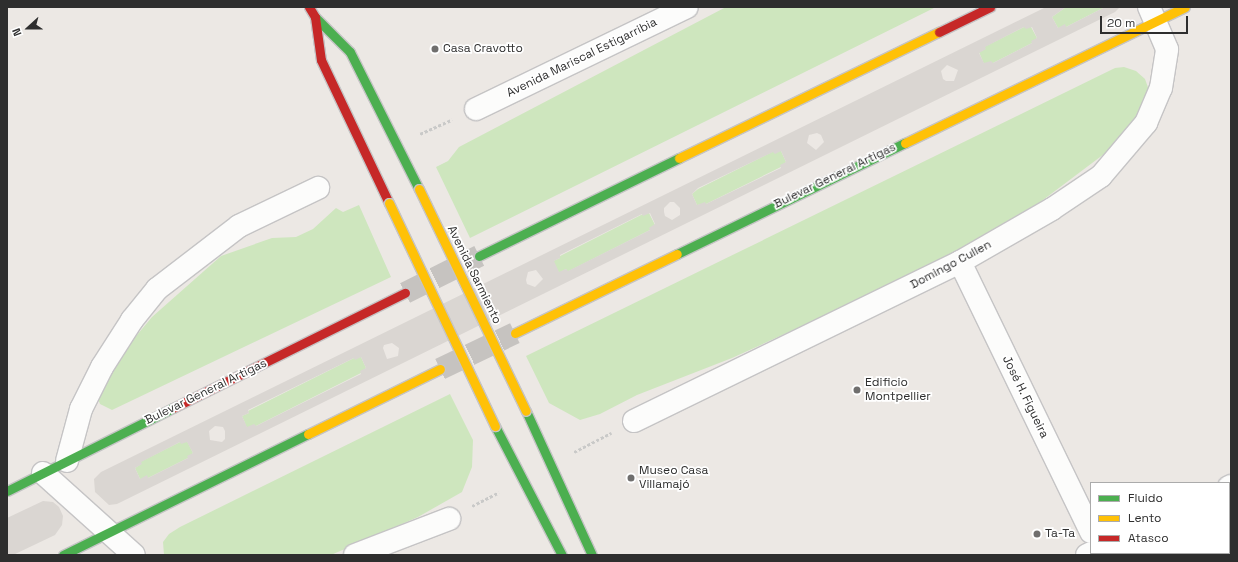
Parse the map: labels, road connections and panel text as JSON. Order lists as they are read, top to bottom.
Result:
{
  "streets": {
    "main road": ["Bulevar General Artigas", "Avenida Sarmiento"],
    "street": ["Avenida Mariscal Estigarribia", "Domingo Cullen", "José H. Figueira"]
  },
  "crossings": [
    ["Bulevar General Artigas", "Domingo Cullen"],
    ["Domingo Cullen", "José H. Figueira"]
  ],
  "places": [
    "Casa Cravotto",
    "Edificio Montpellier",
    "Museo Casa Villamajó",
    "Ta-Ta"
  ],
  "legend": ["Fluido", "Lento", "Atasco"],
  "scale_bar": "20 m",
  "north": "left"
}
